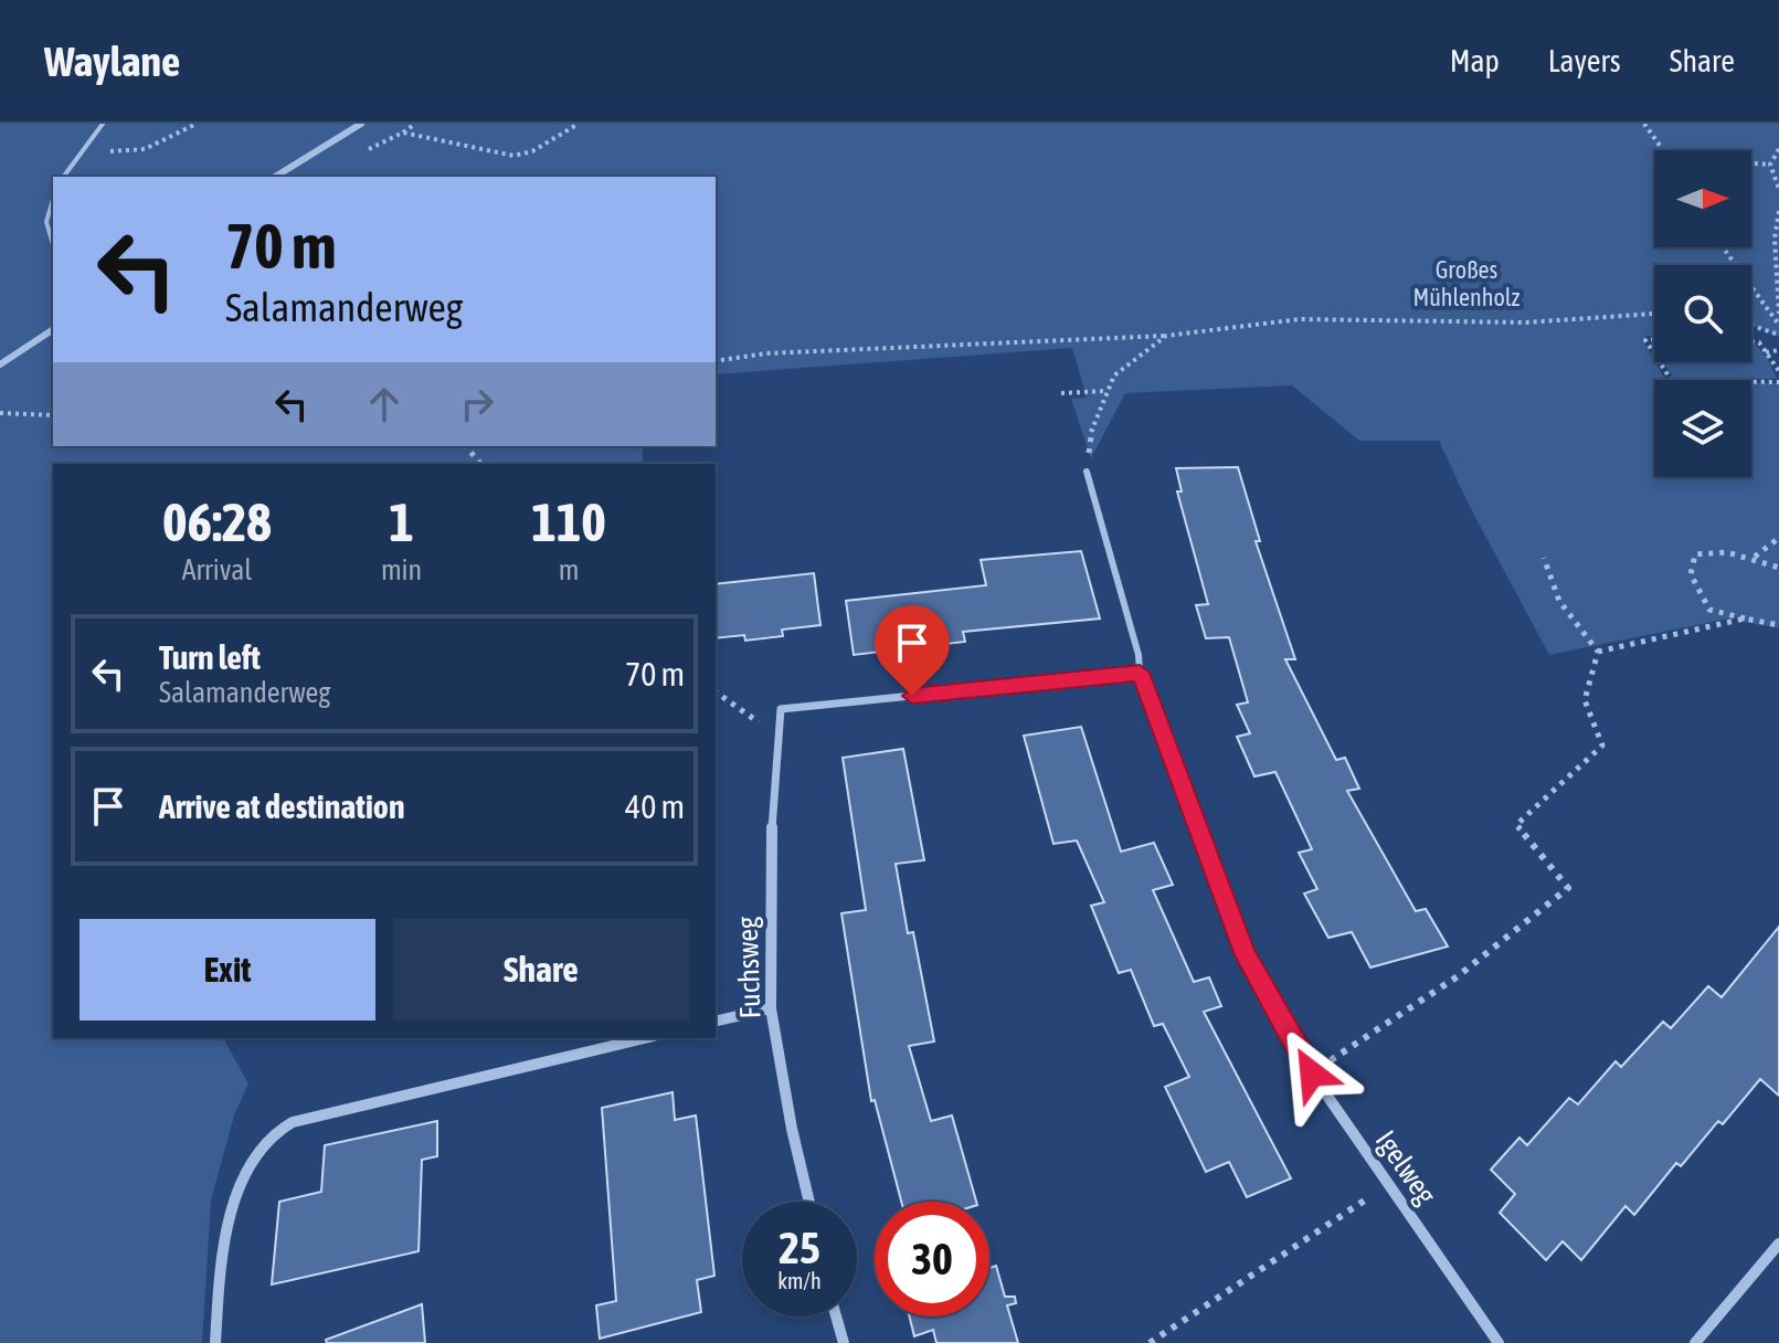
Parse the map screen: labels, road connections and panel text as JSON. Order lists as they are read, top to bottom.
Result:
{
  "streets": {
    "street": ["Fuchsweg", "Igelweg"]
  },
  "crossings": [
    ["Fuchsweg", "Igelweg"]
  ],
  "parks": ["Großes Mühlenholz"],
  "north": "right",
  "page": {
    "header": "Waylane",
    "nav": ["Map", "Layers", "Share"],
    "turn": ["70 m", "Salamanderweg"],
    "eta": [
      "06:28",
      "Arrival",
      "1",
      "min",
      "110",
      "m"
    ],
    "list": [
      {
        "name": "Turn left",
        "note": "Salamanderweg",
        "value": "70 m"
      },
      {
        "name": "Arrive at destination",
        "value": "40 m"
      }
    ],
    "buttons": ["Exit", "Share"],
    "speed": "25 km/h",
    "limit": "30"
  }
}
